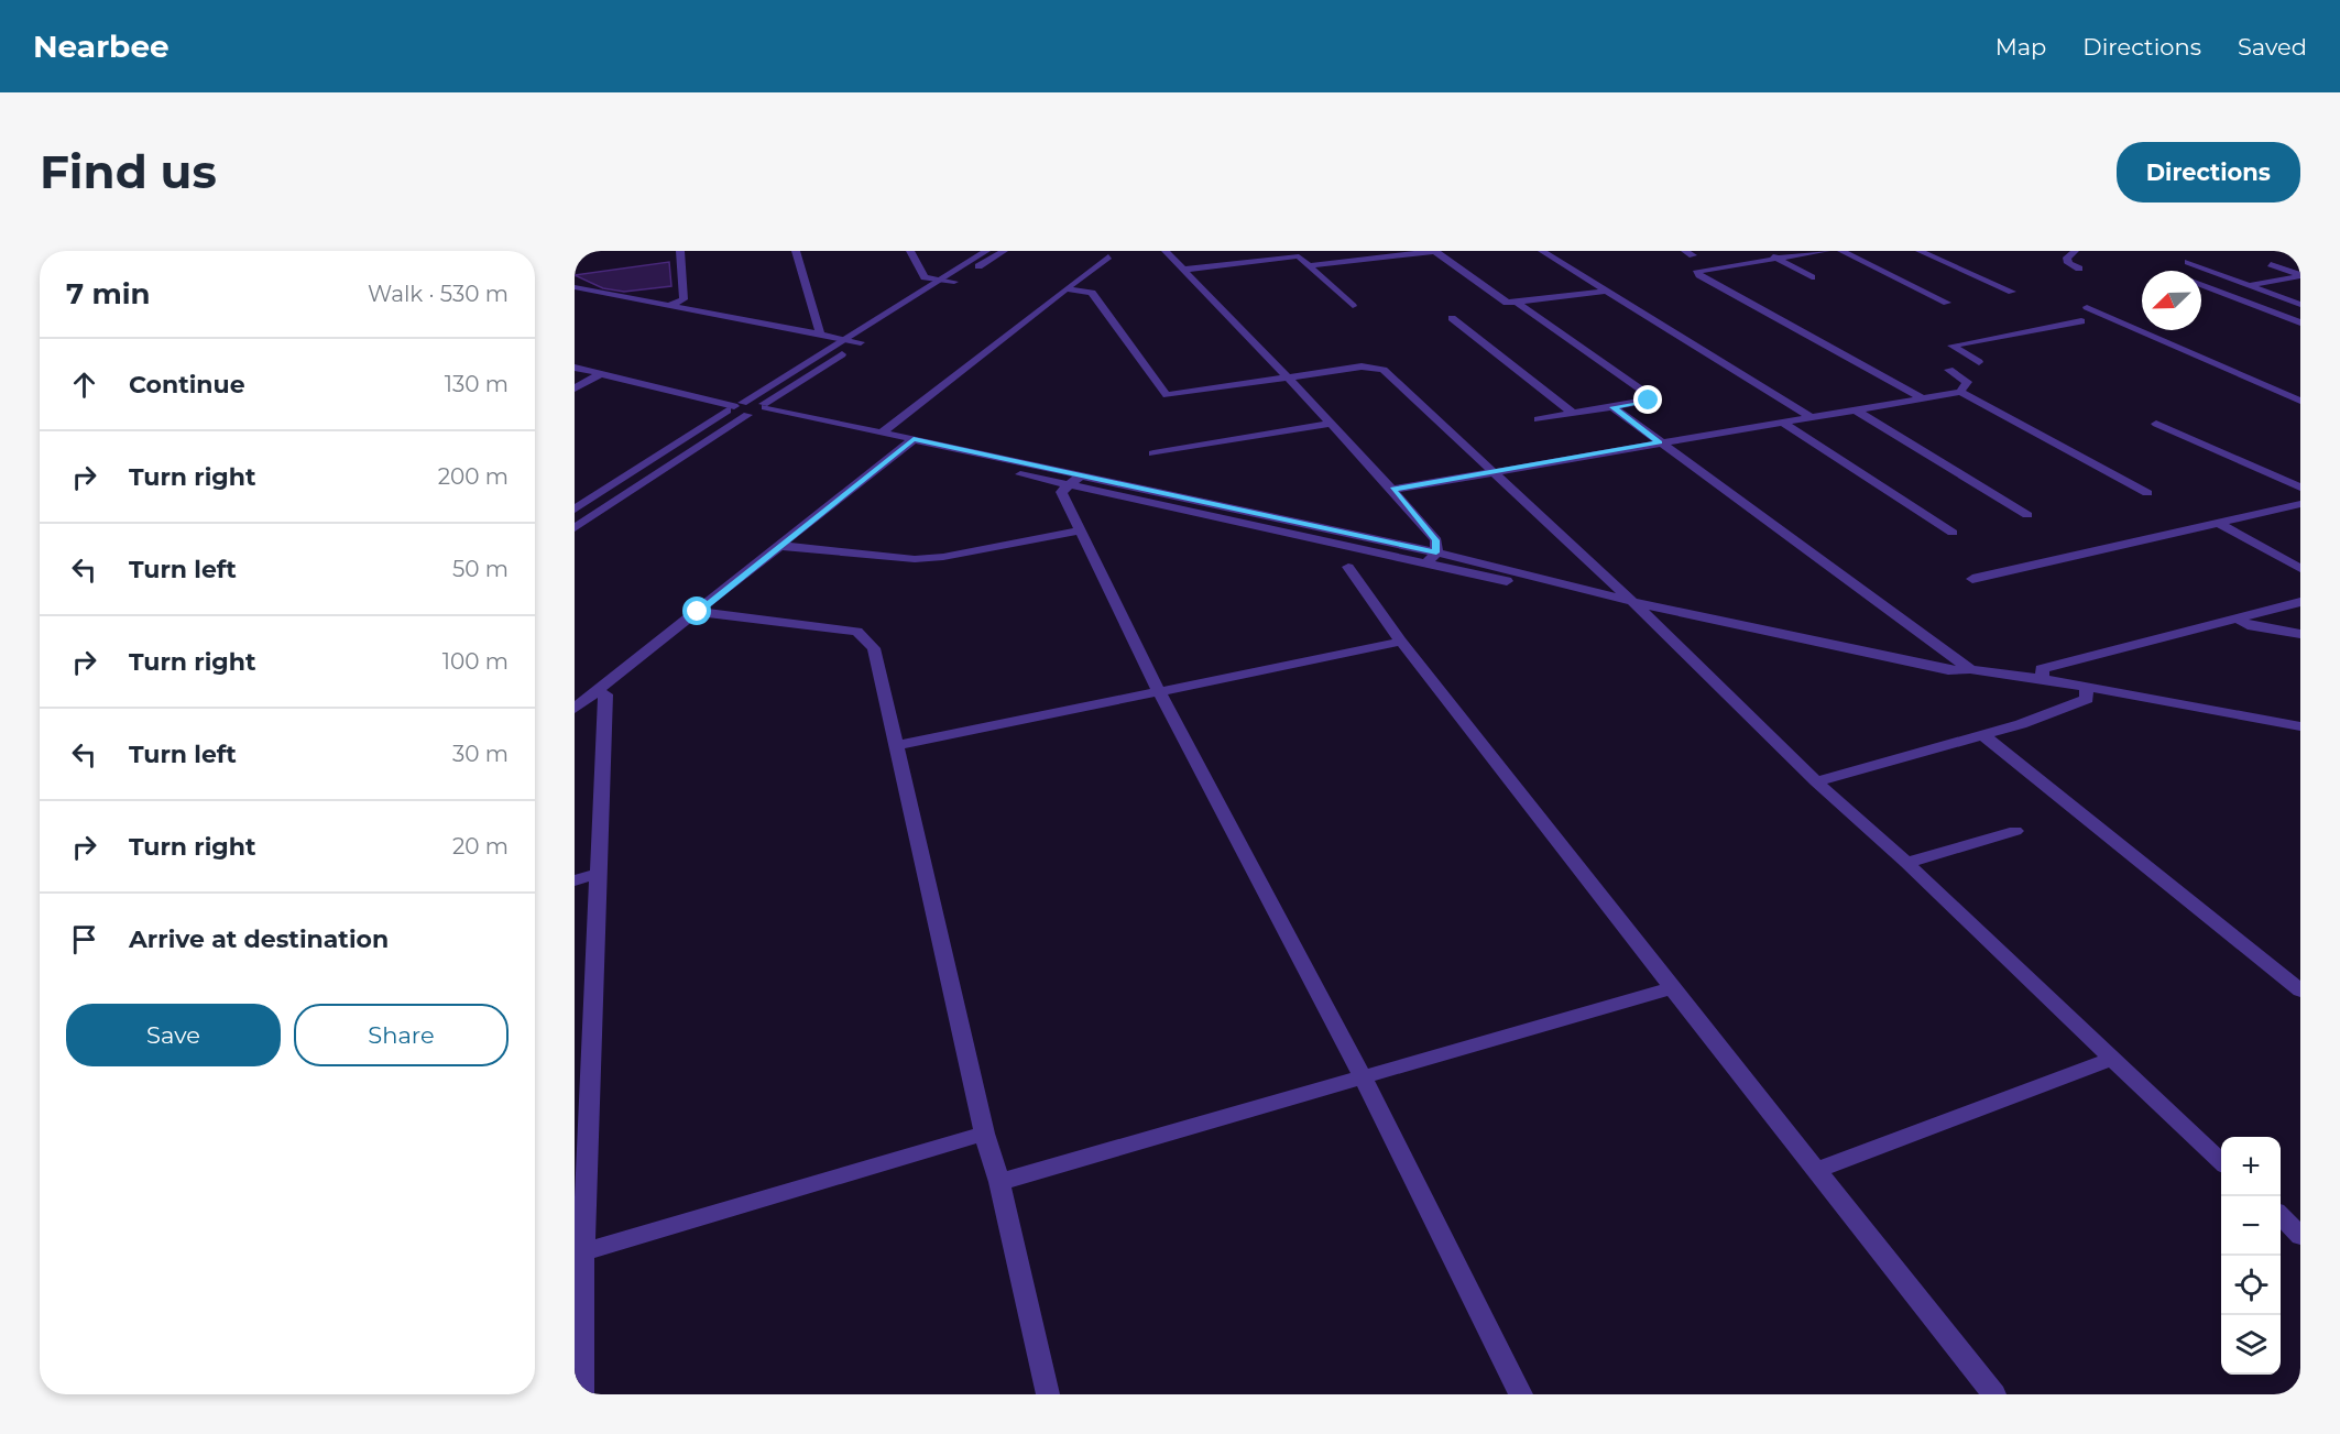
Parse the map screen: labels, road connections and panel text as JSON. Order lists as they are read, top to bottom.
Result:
{
  "north": "bottom left",
  "page": {
    "header": "Nearbee",
    "nav": ["Map", "Directions", "Saved"],
    "buttons": [
      "Directions",
      ["Save", "Share"]
    ],
    "title": "Find us",
    "heading": ["7 min", "Walk · 530 m"],
    "list": [
      ["Continue", "130 m"],
      ["Turn right", "200 m"],
      ["Turn left", "50 m"],
      ["Turn right", "100 m"],
      ["Turn left", "30 m"],
      ["Turn right", "20 m"],
      "Arrive at destination"
    ],
    "map_buttons": ["+", "−"]
  }
}
